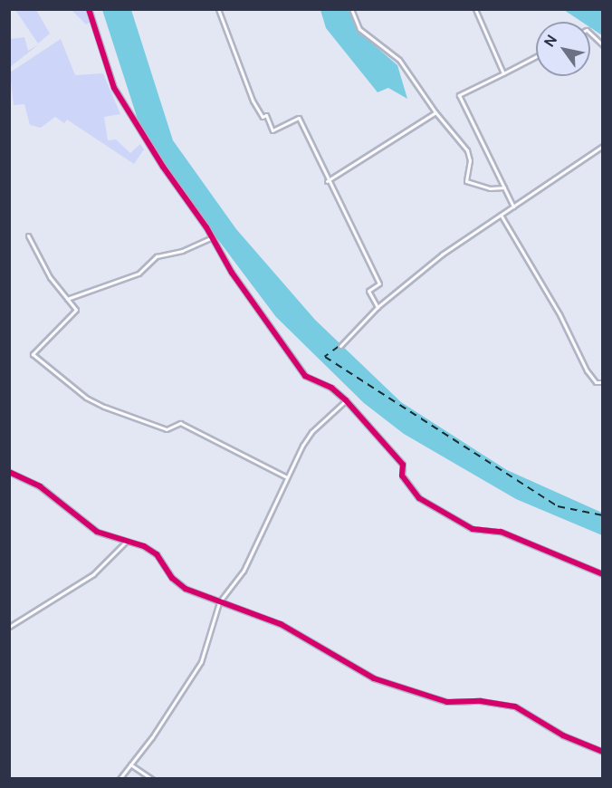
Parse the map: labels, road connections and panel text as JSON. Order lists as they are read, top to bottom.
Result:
{
  "north": "top left"
}
